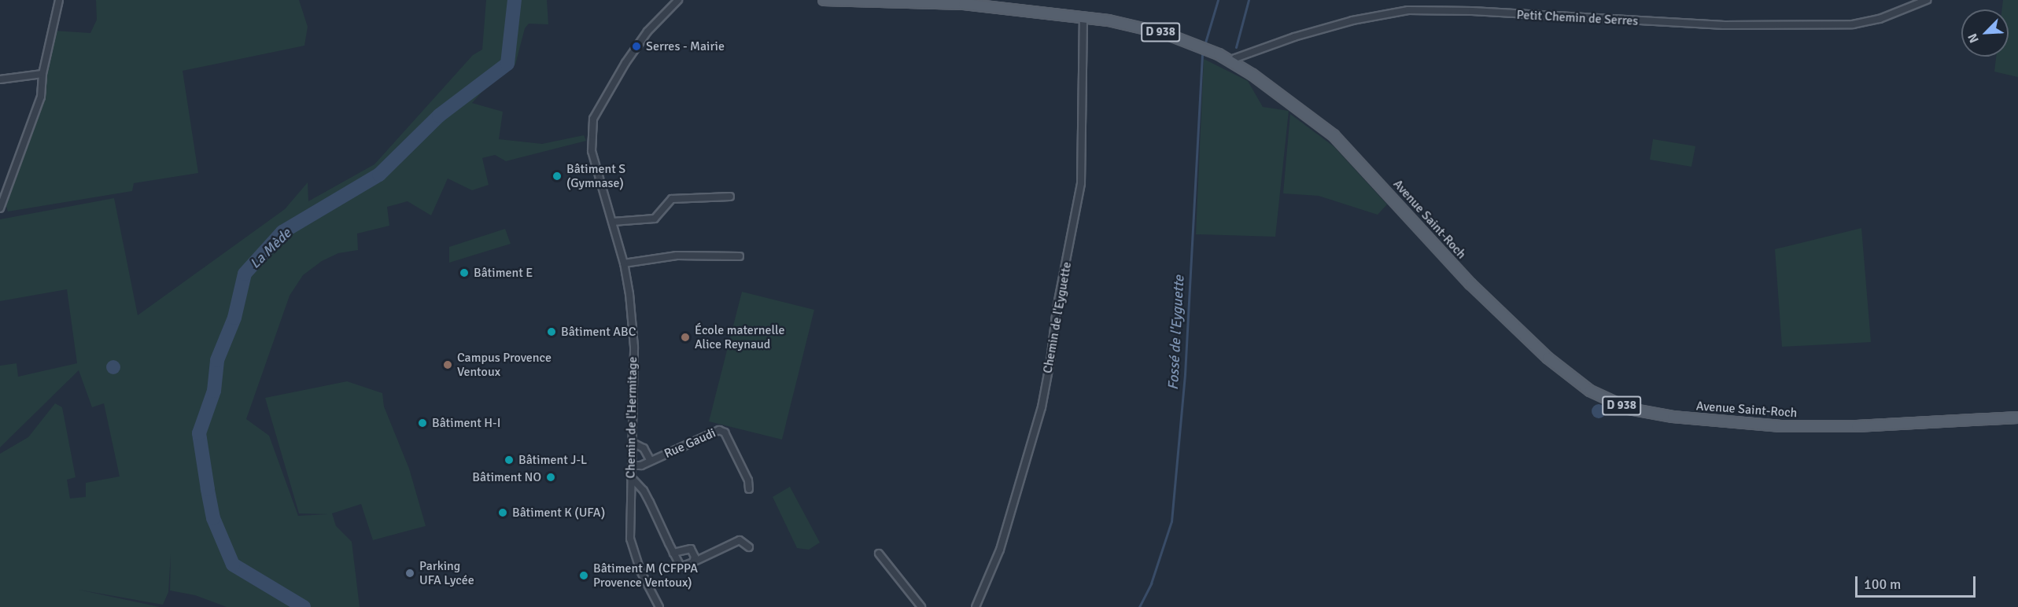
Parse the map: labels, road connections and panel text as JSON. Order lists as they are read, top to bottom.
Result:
{
  "streets": {
    "main road": ["D 938", "Avenue Saint-Roch"],
    "street": [
      "Petit Chemin de Serres",
      "Chemin de l'Eyguette",
      "Chemin de l'Hermitage",
      "Rue Gaudi"
    ]
  },
  "crossings": [
    ["Petit Chemin de Serres", "Avenue Saint-Roch"],
    ["Avenue Saint-Roch", "Chemin de l'Eyguette"],
    ["Chemin de l'Hermitage", "Rue Gaudi"]
  ],
  "water": ["La Mède", "Fossé de l'Eyguette"],
  "places": [
    "Serres - Mairie",
    "Bâtiment S (Gymnase)",
    "Bâtiment E",
    "Bâtiment ABC",
    "École maternelle Alice Reynaud",
    "Campus Provence Ventoux",
    "Bâtiment H-I",
    "Bâtiment J-L",
    "Bâtiment NO",
    "Bâtiment K (UFA)",
    "Parking UFA Lycée",
    "Bâtiment M (CFPPA Provence Ventoux)"
  ],
  "scale_bar": "100 m",
  "north": "bottom left"
}
